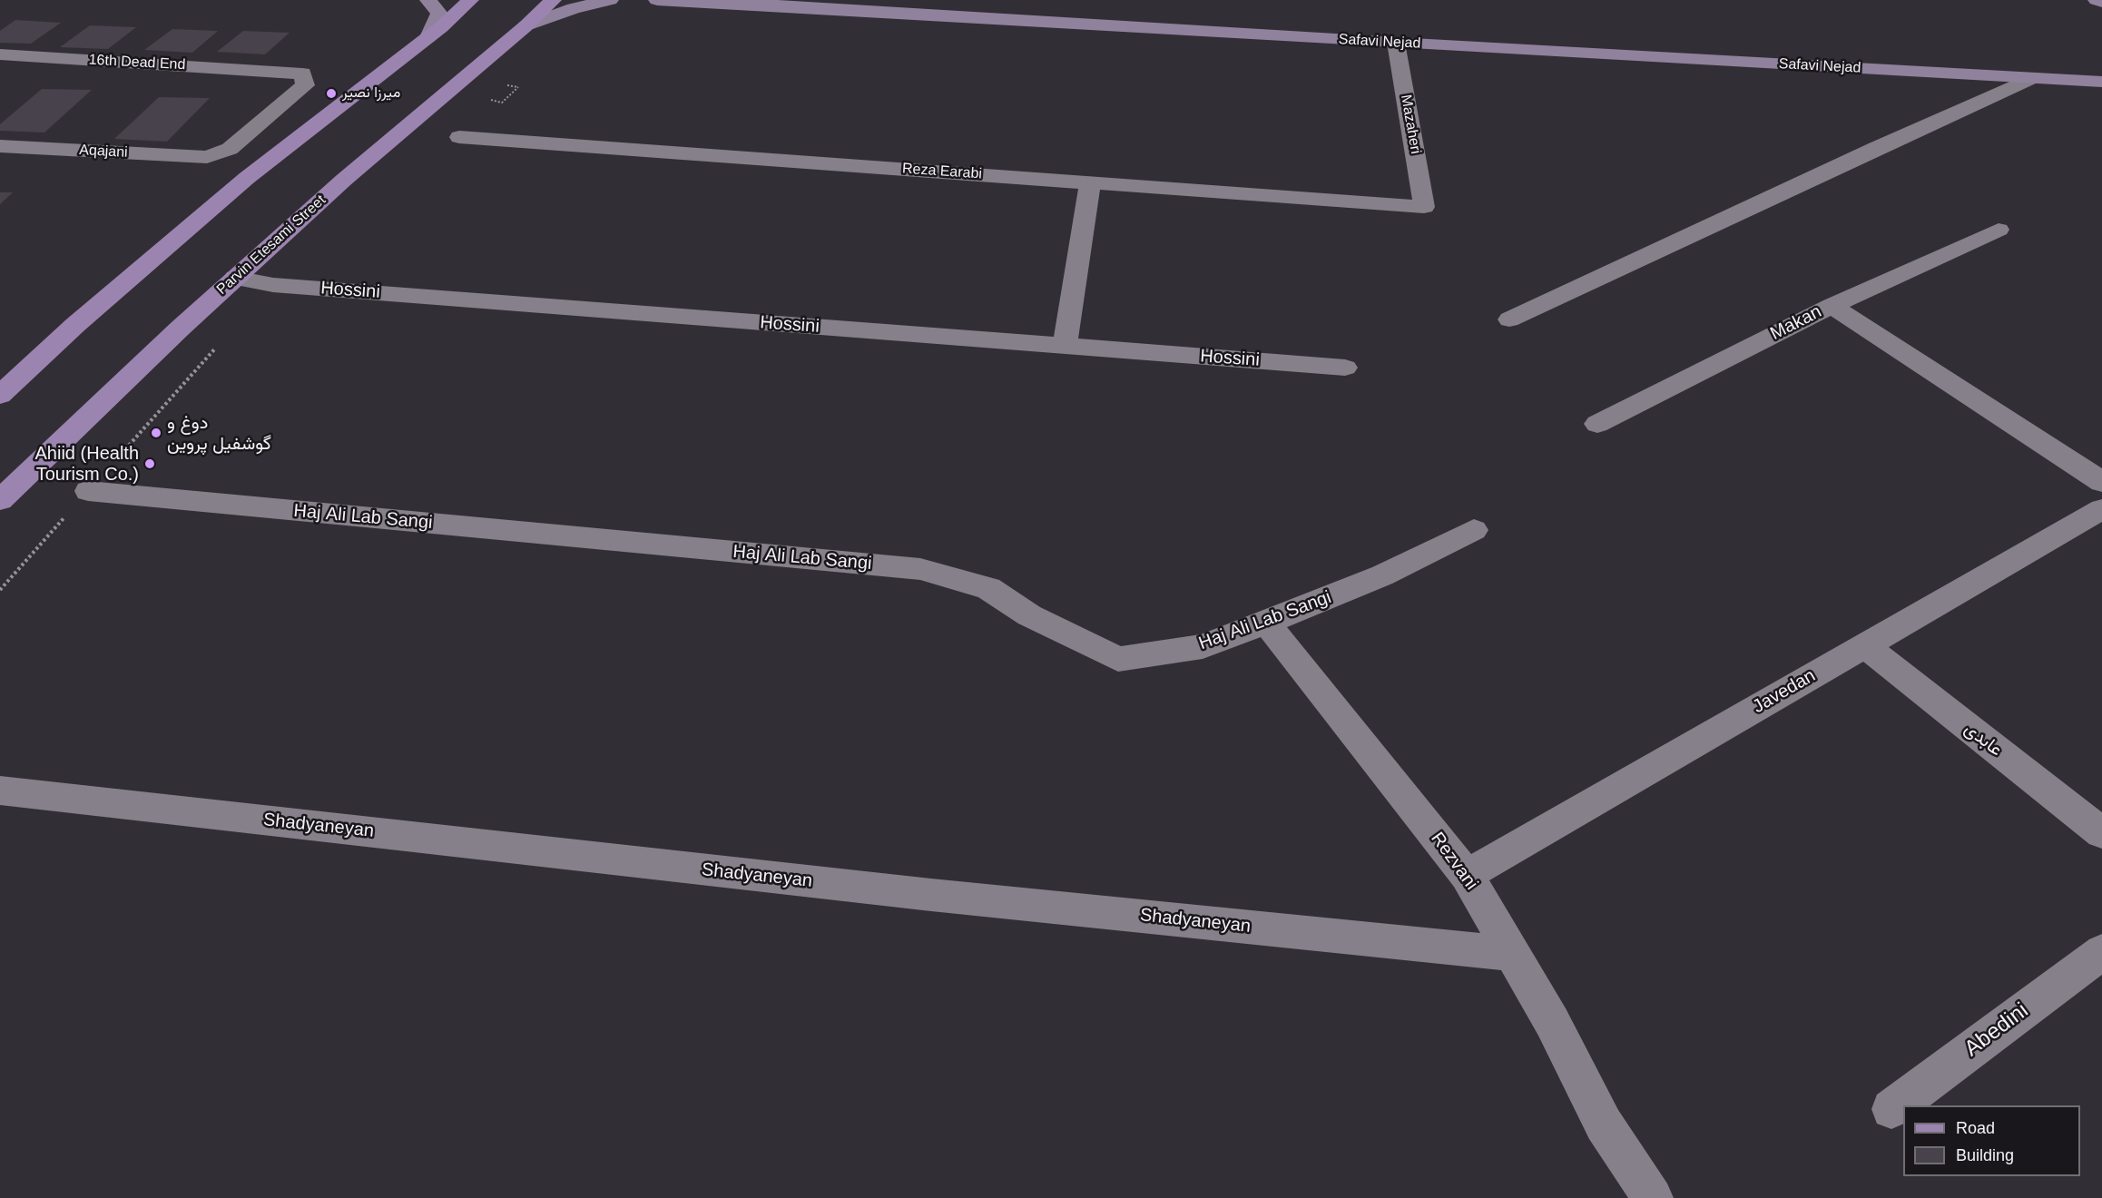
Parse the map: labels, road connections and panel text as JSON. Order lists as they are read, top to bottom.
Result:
{
  "streets": {
    "main road": ["Parvin Etesami Street"],
    "street": [
      "Safavi Nejad",
      "16th Dead End",
      "Mazaheri",
      "Aqajani",
      "Reza Earabi",
      "Hossini",
      "Makan",
      "Haj Ali Lab Sangi",
      "Javedan",
      "عابدی",
      "Shadyaneyan",
      "Rezvani",
      "Abedini"
    ]
  },
  "crossings": [
    ["Safavi Nejad", "Mazaheri"],
    ["16th Dead End", "Aqajani"],
    ["Mazaheri", "Reza Earabi"],
    ["Parvin Etesami Street", "Hossini"],
    ["Haj Ali Lab Sangi", "Rezvani"],
    ["Javedan", "عابدی"],
    ["Javedan", "Rezvani"],
    ["Shadyaneyan", "Rezvani"]
  ],
  "places": ["میرزا نصیر", "دوغ و گوشفیل پروین", "Ahiid (Health Tourism Co.)"],
  "legend": ["Road", "Building"]
}
